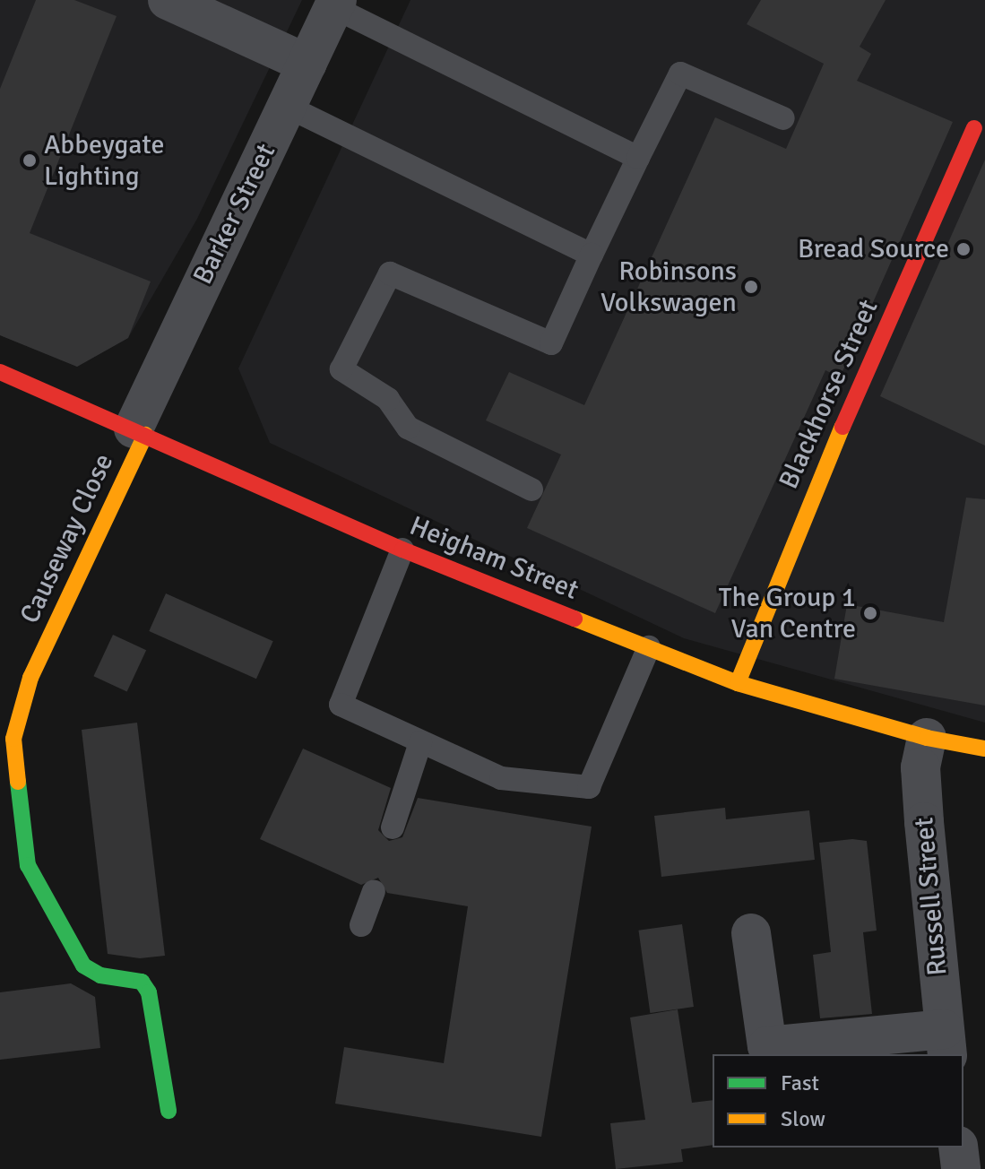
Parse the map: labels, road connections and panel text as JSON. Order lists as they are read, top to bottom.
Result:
{
  "streets": {
    "street": [
      "Barker Street",
      "Blackhorse Street",
      "Causeway Close",
      "Heigham Street",
      "Russell Street"
    ]
  },
  "crossings": [
    ["Barker Street", "Causeway Close"],
    ["Barker Street", "Heigham Street"],
    ["Blackhorse Street", "Heigham Street"],
    ["Causeway Close", "Heigham Street"],
    ["Heigham Street", "Russell Street"]
  ],
  "places": [
    "Abbeygate Lighting",
    "Bread Source",
    "Robinsons Volkswagen",
    "The Group 1 Van Centre"
  ],
  "legend": ["Fast", "Slow"]
}
